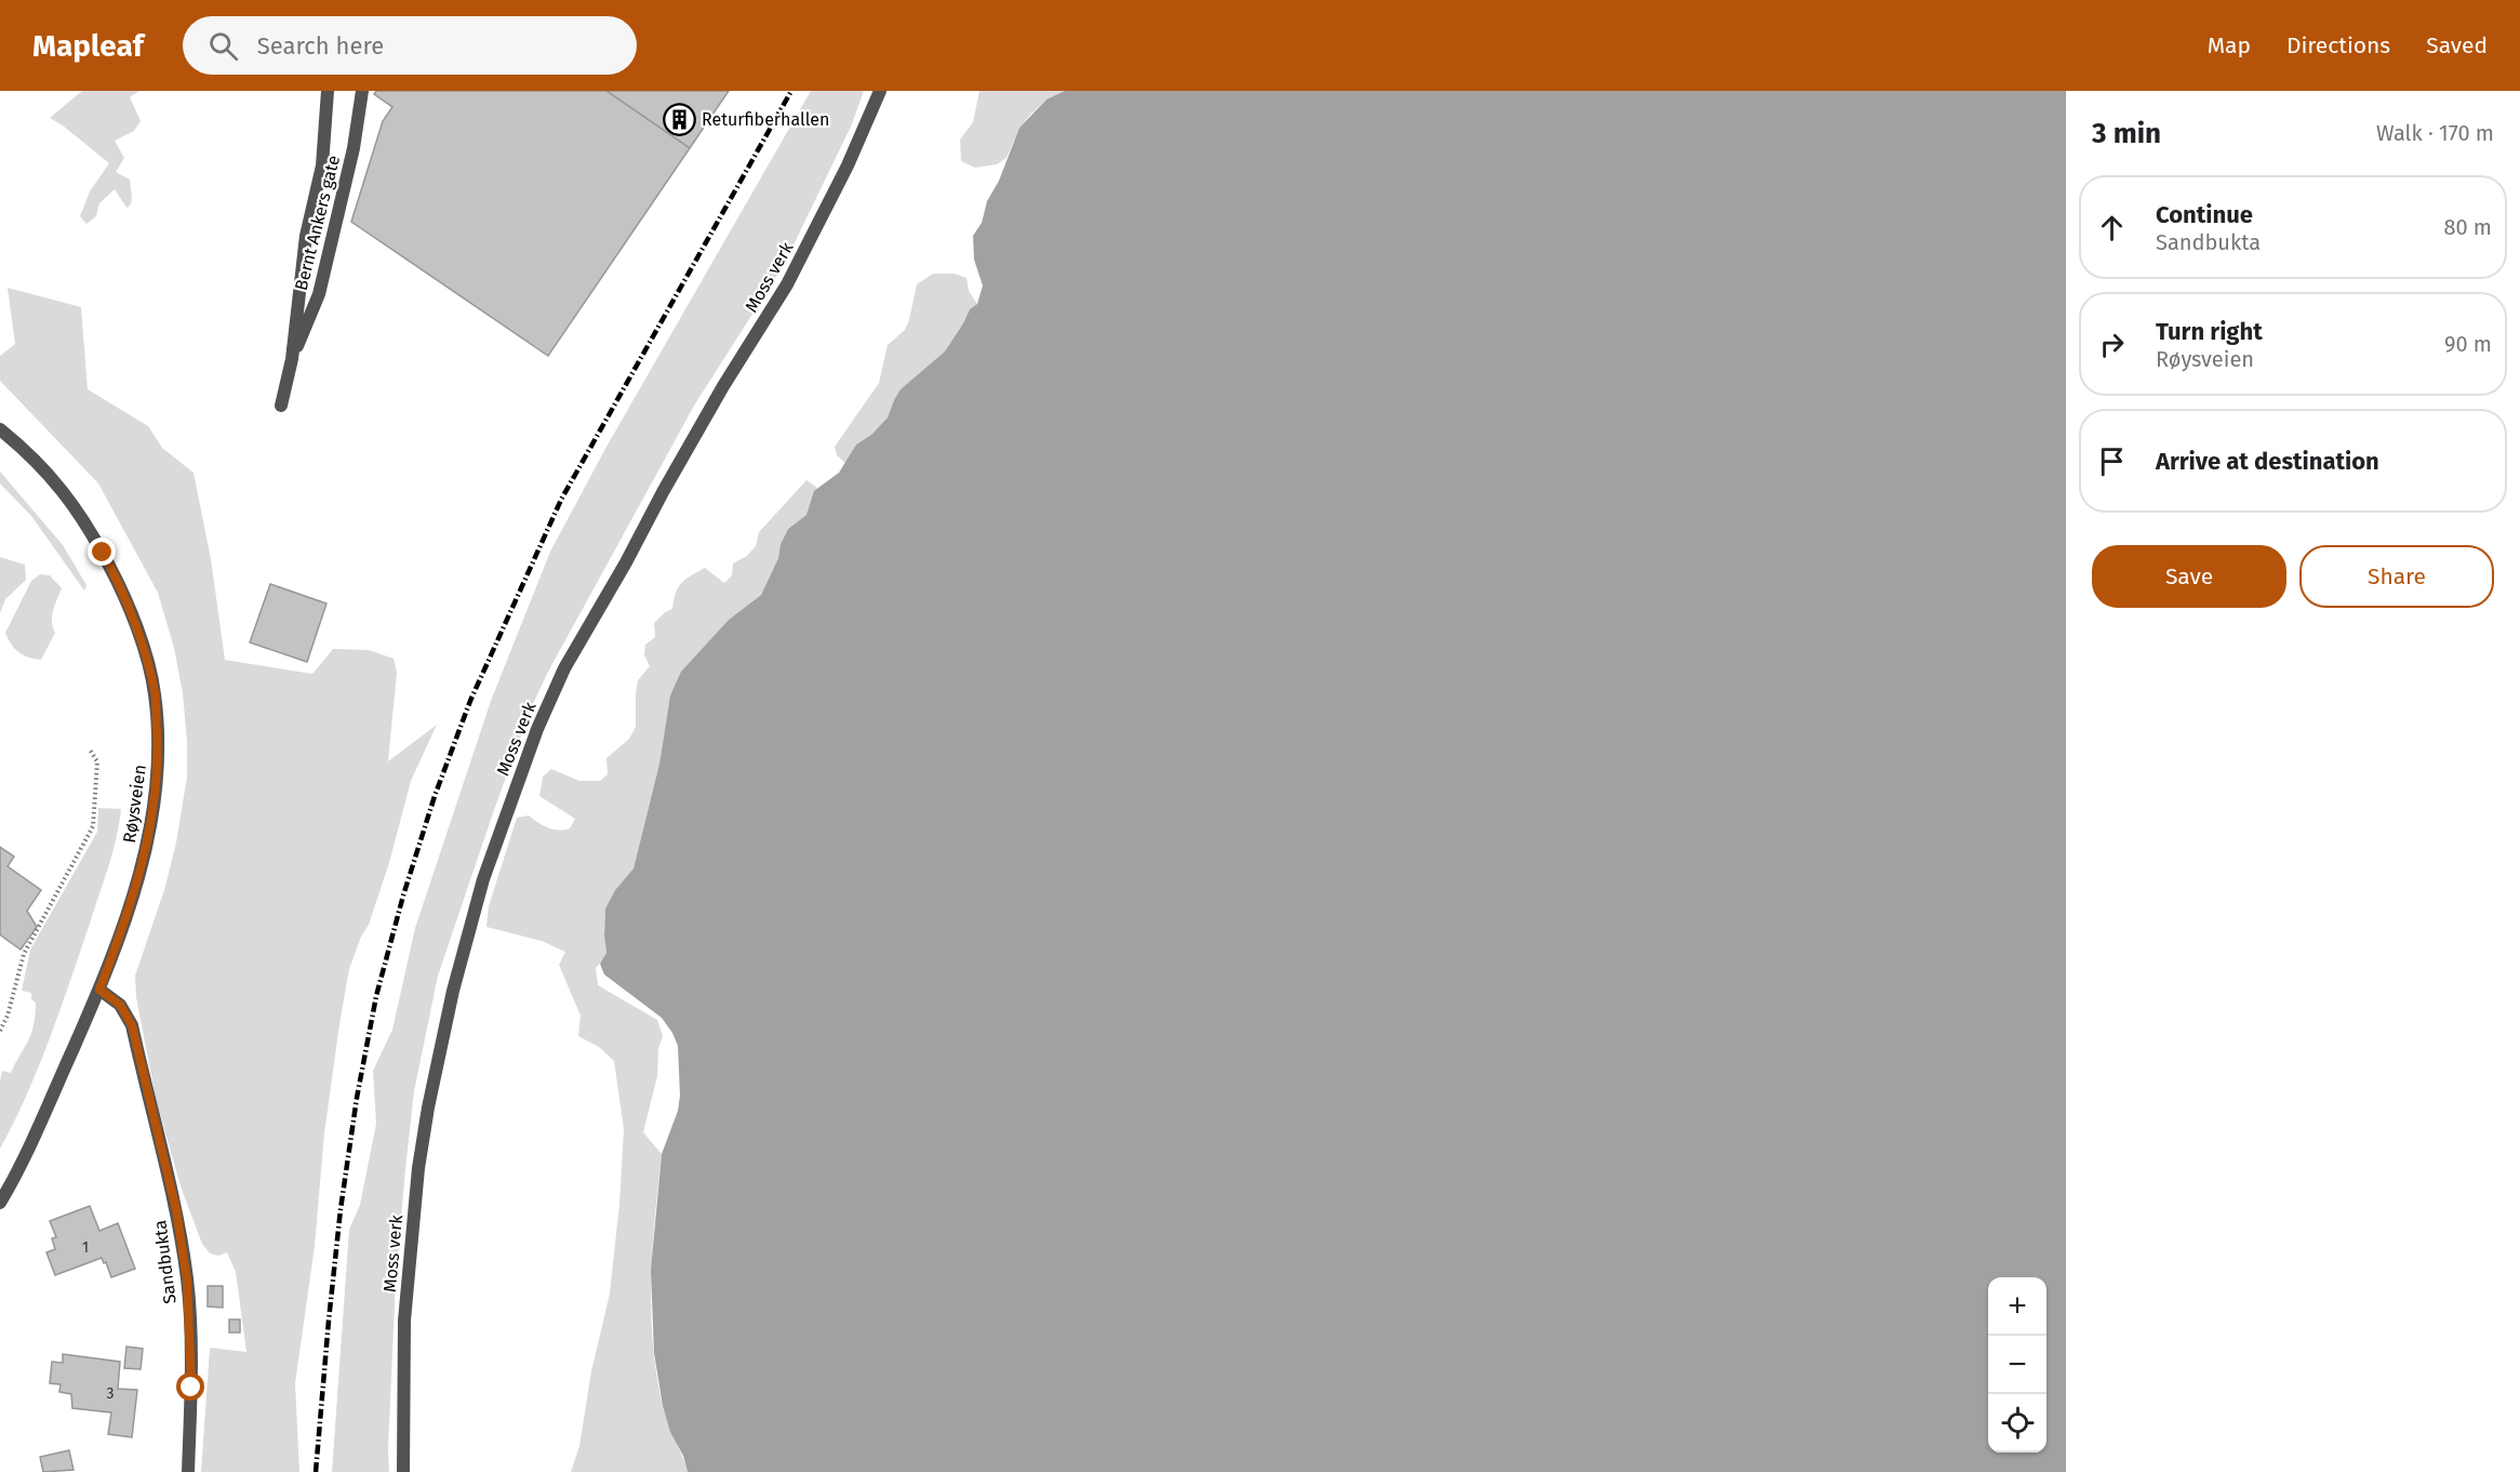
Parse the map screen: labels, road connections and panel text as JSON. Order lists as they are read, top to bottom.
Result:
{
  "streets": {
    "street": [
      "Bernt Ankers gate",
      "Moss verk",
      "Røysveien",
      "Sandbukta"
    ]
  },
  "crossings": [
    ["Røysveien", "Sandbukta"]
  ],
  "places": {
    "building": ["Returfiberhallen"]
  },
  "house_numbers": ["1", "3"],
  "page": {
    "header": "Mapleaf",
    "search": "Search here",
    "nav": ["Map", "Directions", "Saved"],
    "heading": ["3 min", "Walk · 170 m"],
    "list": [
      ["Continue", "Sandbukta", "80 m"],
      ["Turn right", "Røysveien", "90 m"],
      "Arrive at destination"
    ],
    "buttons": ["Save", "Share"],
    "map_buttons": ["+", "−"]
  }
}
